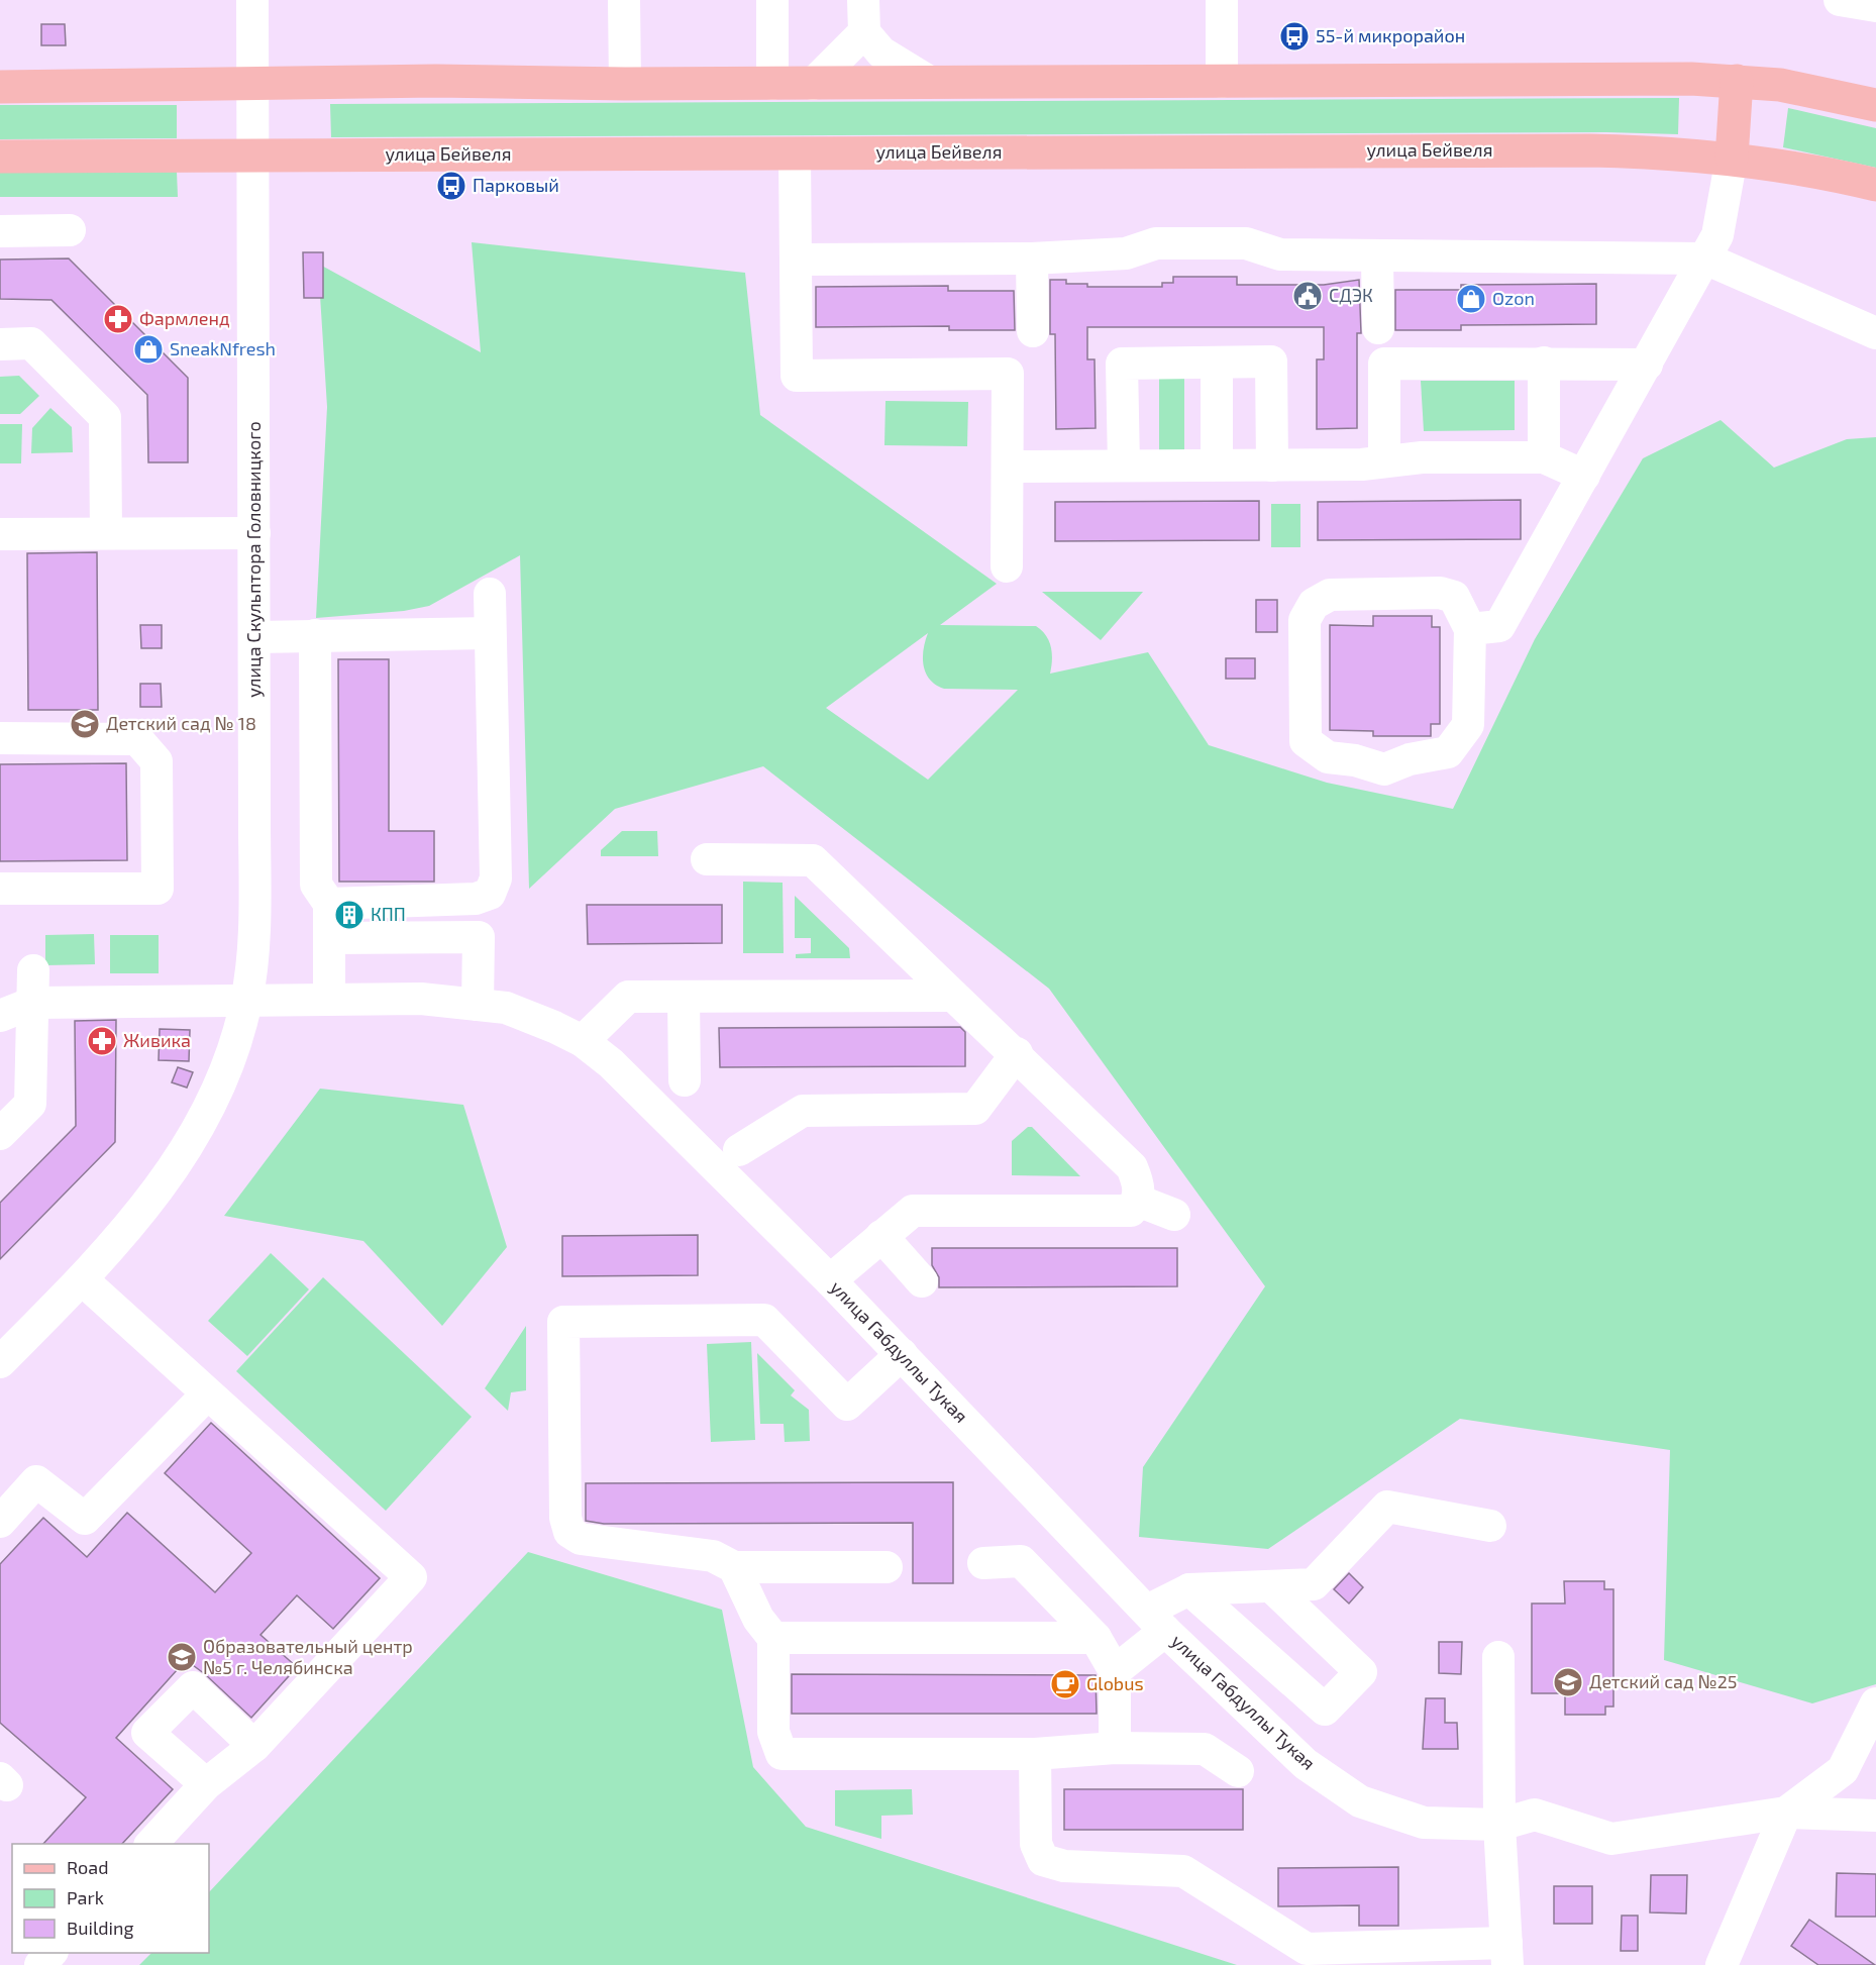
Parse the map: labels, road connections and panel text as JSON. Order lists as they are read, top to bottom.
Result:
{
  "streets": {
    "main road": ["улица Бейвеля"],
    "street": ["улица Скульптора Головницкого", "улица Габдуллы Тукая"]
  },
  "crossings": [
    ["улица Бейвеля", "улица Скульптора Головницкого"],
    ["улица Скульптора Головницкого", "улица Габдуллы Тукая"]
  ],
  "places": {
    "bus stop": ["55-й микрорайон", "Парковый"],
    "public building": ["СДЭК"],
    "shop": ["Ozon", "SneakNfresh"],
    "pharmacy": ["Фармленд", "Живика"],
    "school or university": ["Детский сад № 18", "Образовательный центр №5 г. Челябинска", "Детский сад №25"],
    "building": ["КПП"],
    "cafe": ["Globus"]
  },
  "legend": ["Road", "Park", "Building"]
}
